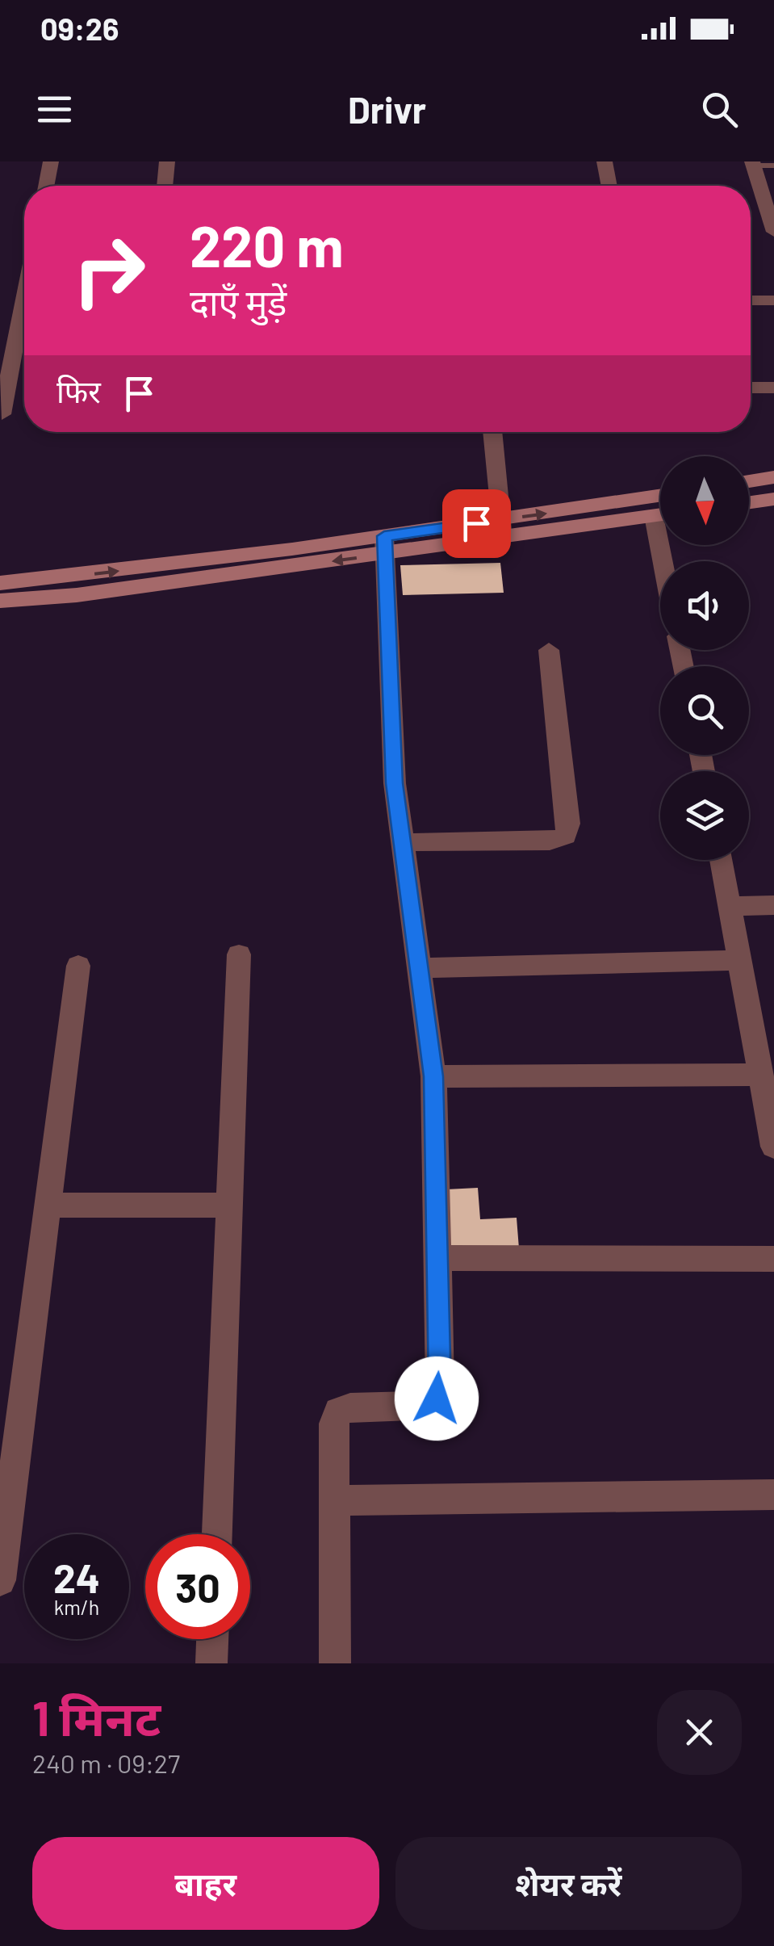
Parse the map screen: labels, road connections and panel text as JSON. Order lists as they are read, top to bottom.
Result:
{
  "north": "bottom",
  "page": {
    "status": "09:26",
    "header": "Drivr",
    "turn": ["220 m", "दाएँ मुड़ें"],
    "then": "फिर",
    "speed": "24 km/h",
    "limit": "30",
    "heading": ["1 मिनट", "240 m · 09:27"],
    "buttons": ["बाहर", "शेयर करें"]
  }
}
